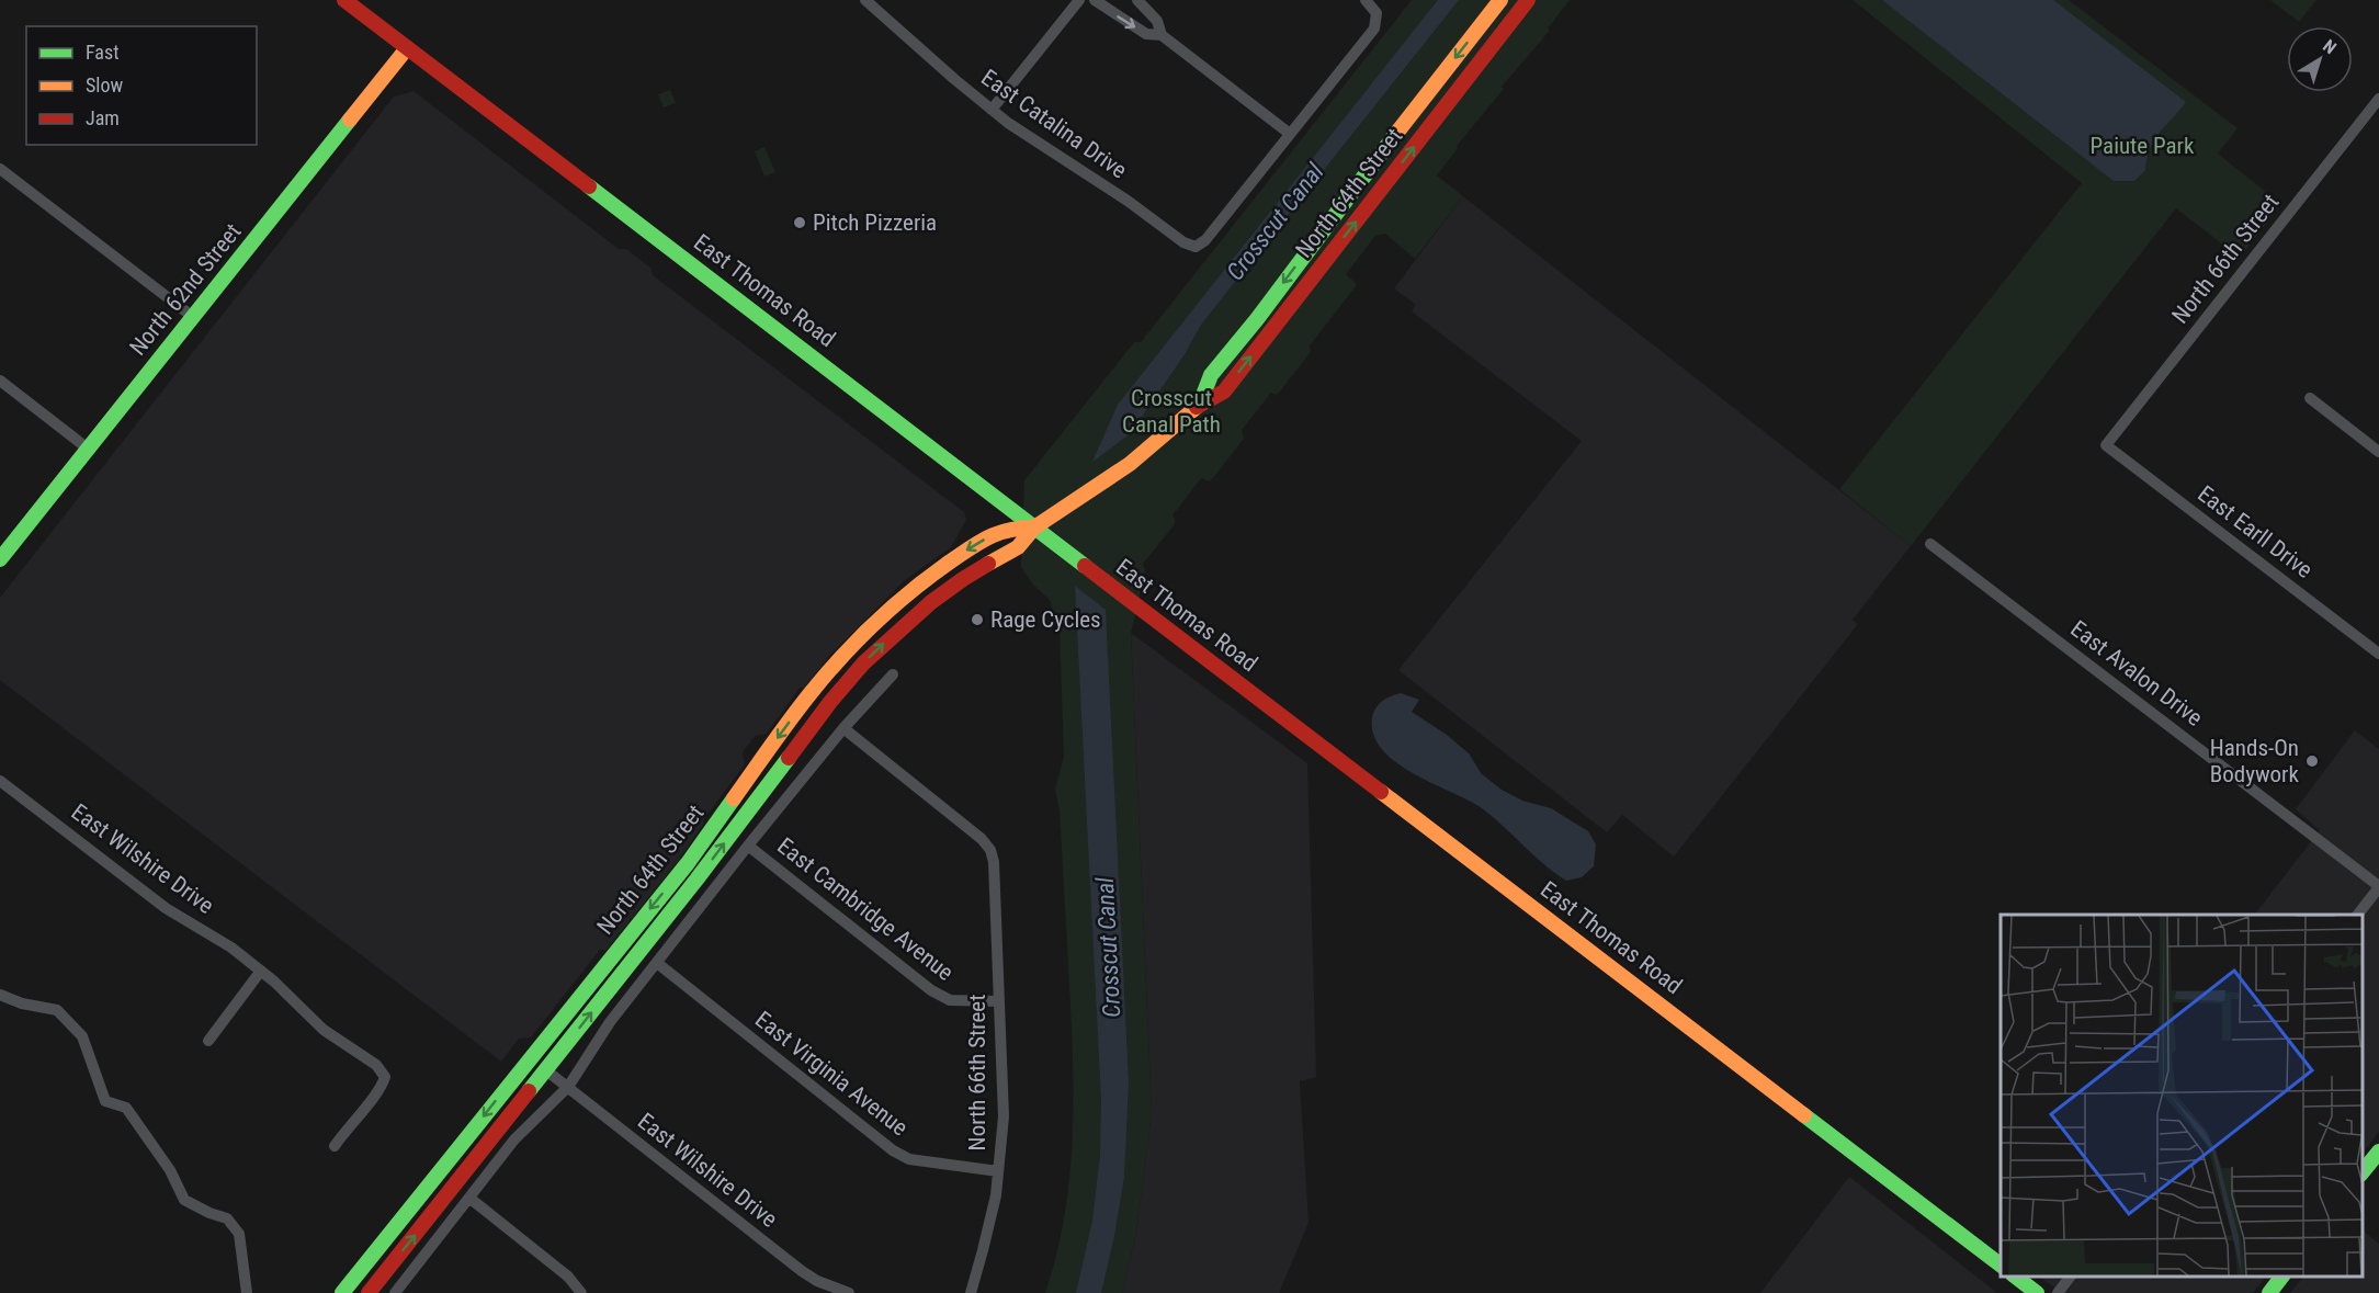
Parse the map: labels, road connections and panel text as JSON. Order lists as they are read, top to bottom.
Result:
{
  "streets": {
    "main road": ["North 64th Street", "North 62nd Street", "East Thomas Road"],
    "street": [
      "East Catalina Drive",
      "North 66th Street",
      "East Earll Drive",
      "East Avalon Drive",
      "East Wilshire Drive",
      "East Cambridge Avenue",
      "East Virginia Avenue"
    ]
  },
  "crossings": [
    ["North 64th Street", "East Thomas Road"],
    ["North 64th Street", "East Wilshire Drive"],
    ["North 66th Street", "East Earll Drive"],
    ["North 66th Street", "East Cambridge Avenue"],
    ["North 66th Street", "East Virginia Avenue"],
    ["North 62nd Street", "East Thomas Road"]
  ],
  "water": ["Crosscut Canal"],
  "parks": ["Paiute Park", "Crosscut Canal Path"],
  "places": ["Pitch Pizzeria", "Rage Cycles", "Hands-On Bodywork"],
  "legend": ["Fast", "Slow", "Jam"],
  "north": "top right"
}
